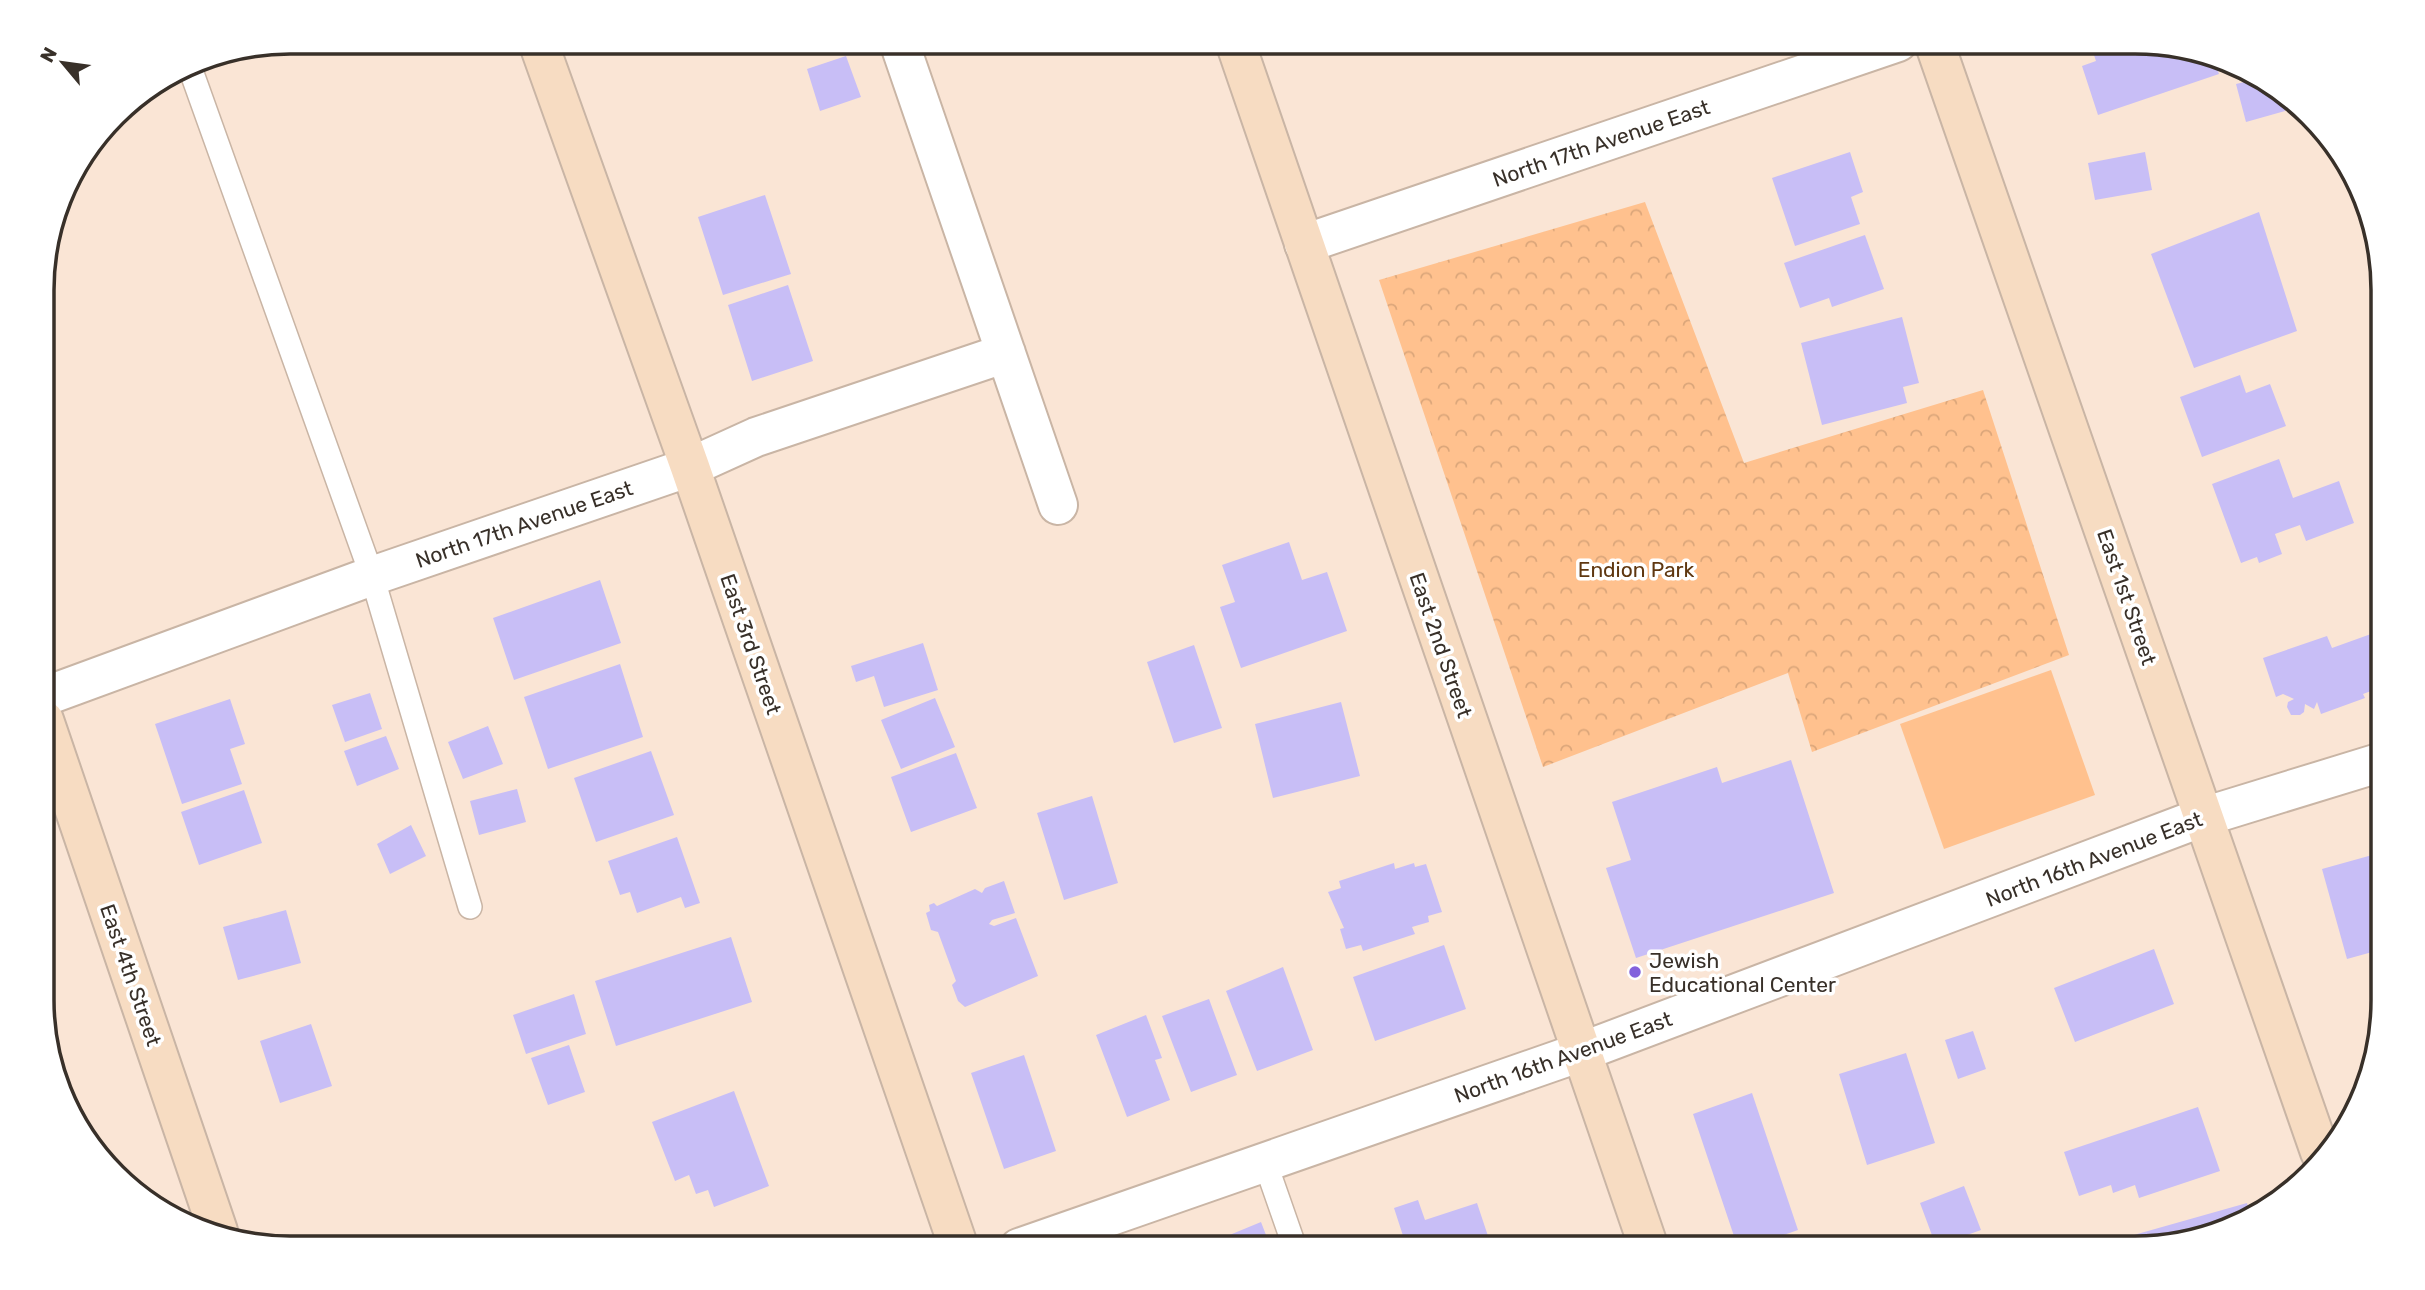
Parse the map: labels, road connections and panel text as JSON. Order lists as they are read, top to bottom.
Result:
{
  "streets": {
    "street": [
      "North 17th Avenue East",
      "East 1st Street",
      "East 3rd Street",
      "East 2nd Street",
      "North 16th Avenue East",
      "East 4th Street"
    ]
  },
  "crossings": [
    ["North 17th Avenue East", "East 3rd Street"],
    ["North 17th Avenue East", "East 2nd Street"],
    ["East 1st Street", "North 16th Avenue East"],
    ["East 2nd Street", "North 16th Avenue East"]
  ],
  "parks": ["Endion Park"],
  "places": ["Jewish Educational Center"],
  "north": "top left"
}
